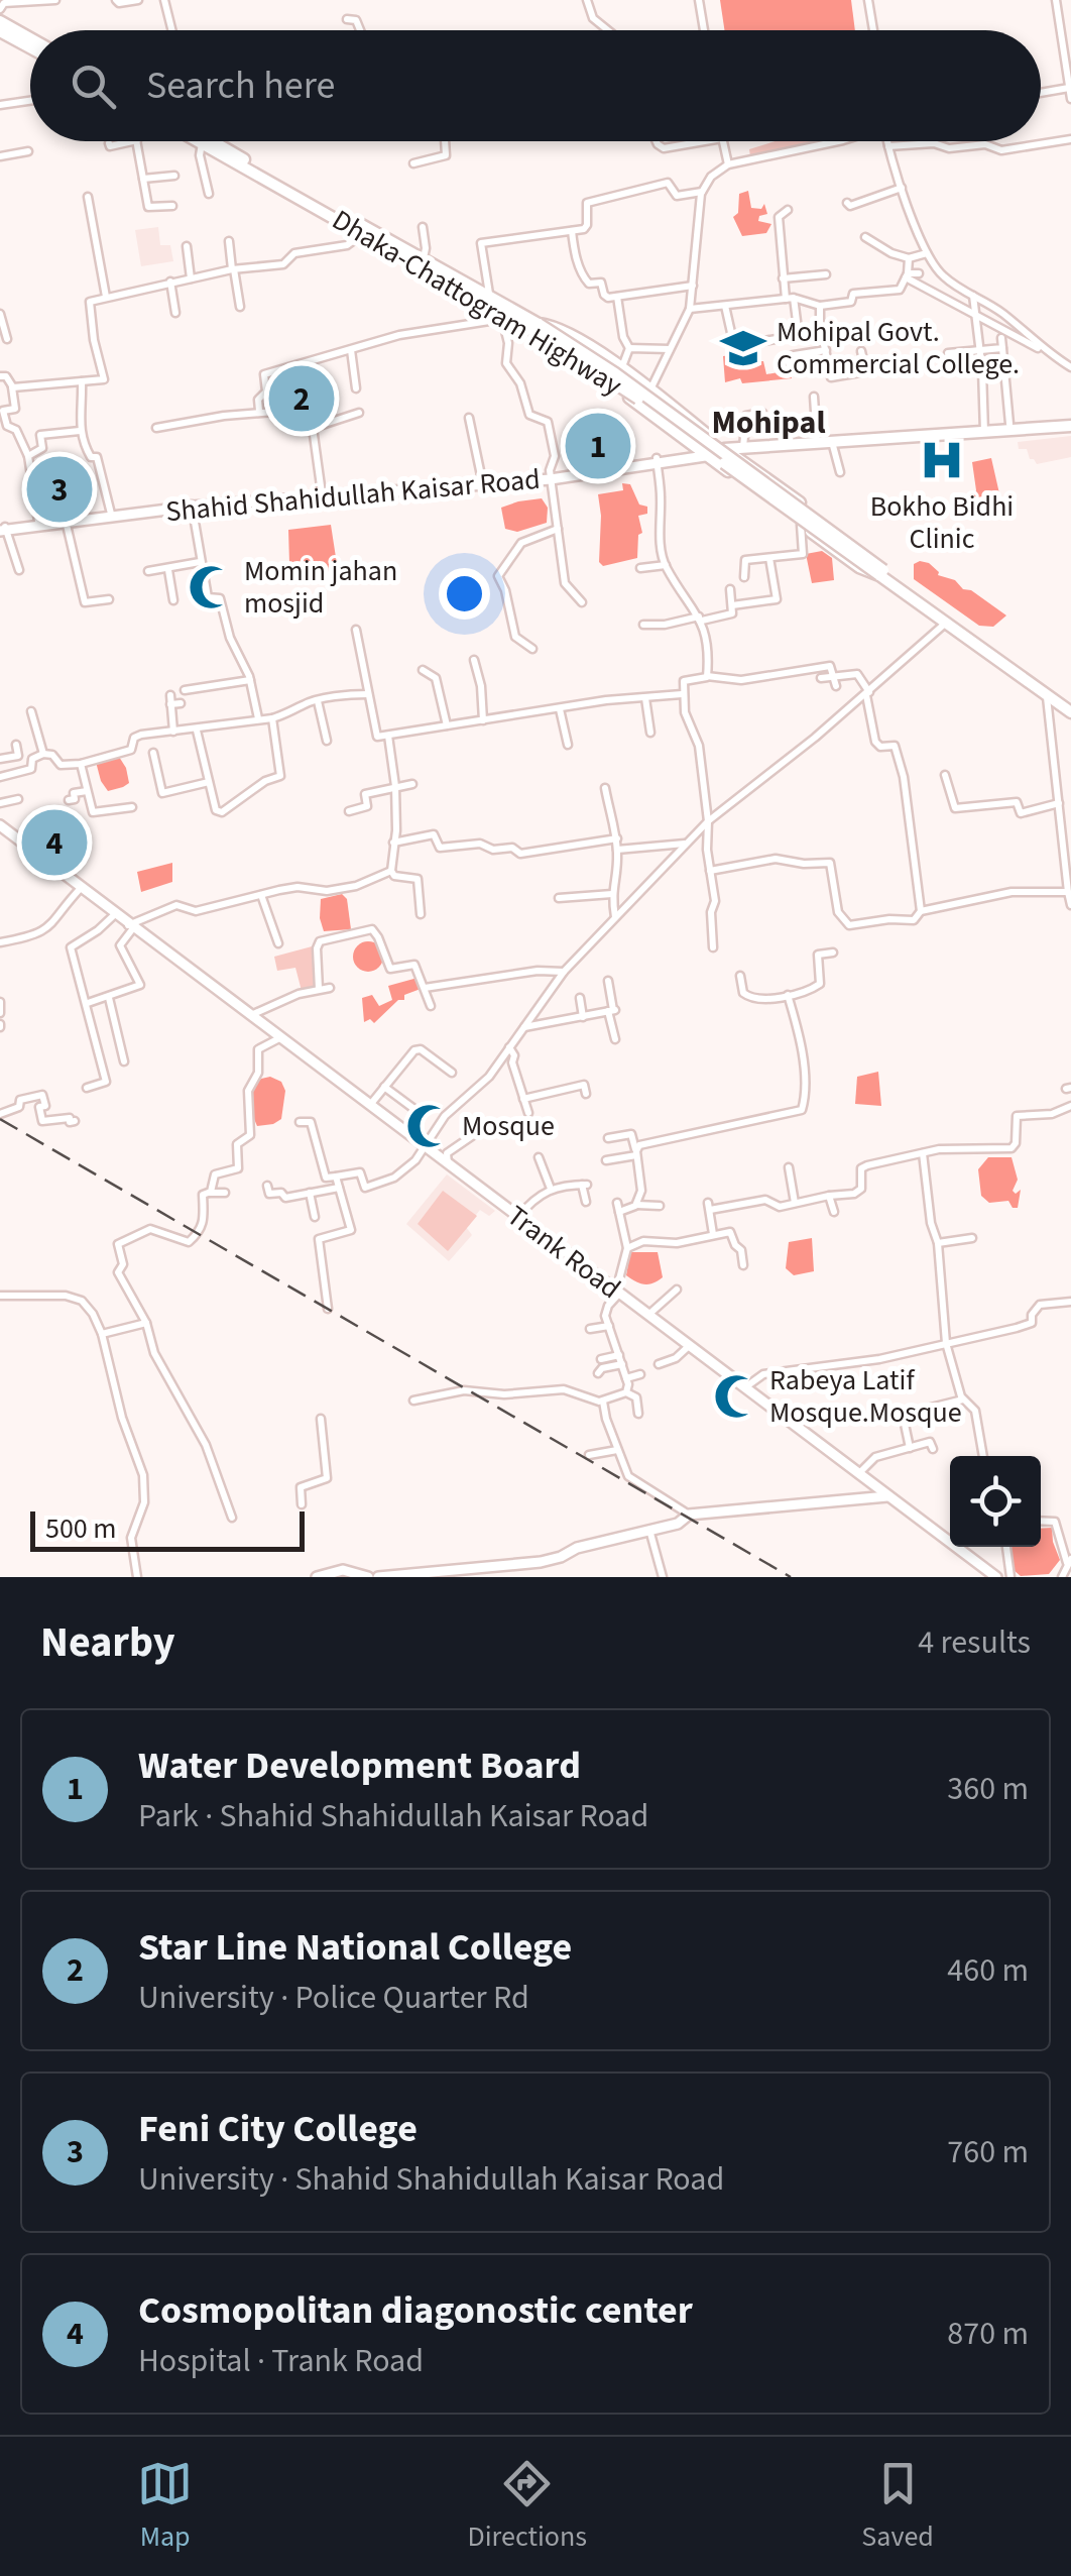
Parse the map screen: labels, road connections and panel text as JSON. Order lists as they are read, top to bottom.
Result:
{
  "streets": {
    "highway": ["Dhaka-Chattogram Highway"],
    "main road": ["Shahid Shahidullah Kaisar Road", "Trank Road"]
  },
  "districts": ["Mohipal"],
  "places": {
    "school or university": ["Mohipal Govt. Commercial College."],
    "hospital": ["Bokho Bidhi Clinic"],
    "mosque": ["Momin jahan mosjid", "Mosque", "Rabeya Latif Mosque.Mosque"]
  },
  "scale_bar": "500 m",
  "page": {
    "search": "Search here",
    "pins": [
      "2",
      "1",
      "3",
      "4"
    ],
    "scale": "500 m",
    "heading": ["Nearby", "4 results"],
    "list": [
      {
        "mark": "1",
        "name": "Water Development Board",
        "note": "Park · Shahid Shahidullah Kaisar Road",
        "value": "360 m"
      },
      {
        "mark": "2",
        "name": "Star Line National College",
        "note": "University · Police Quarter Rd",
        "value": "460 m"
      },
      {
        "mark": "3",
        "name": "Feni City College",
        "note": "University · Shahid Shahidullah Kaisar Road",
        "value": "760 m"
      },
      {
        "mark": "4",
        "name": "Cosmopolitan diagonostic center",
        "note": "Hospital · Trank Road",
        "value": "870 m"
      }
    ],
    "nav": ["Map", "Directions", "Saved"]
  }
}
